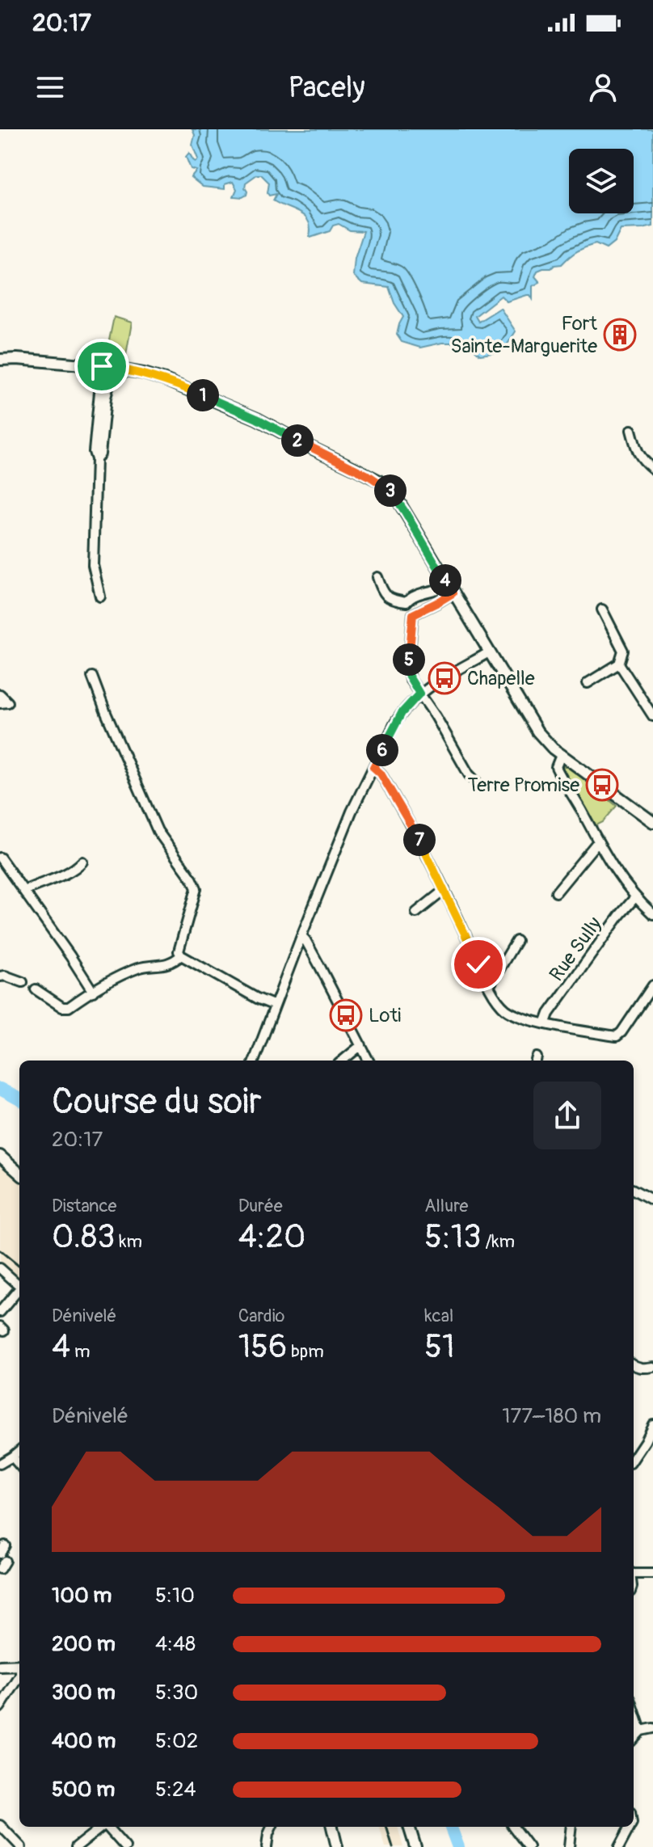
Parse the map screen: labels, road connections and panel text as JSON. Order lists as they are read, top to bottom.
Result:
{
  "streets": {
    "street": ["Rue Sully"]
  },
  "places": {
    "building": ["Fort Sainte-Marguerite"],
    "bus stop": ["Chapelle", "Terre Promise", "Loti"]
  },
  "page": {
    "status": "20:17",
    "header": "Pacely",
    "pins": [
      "1",
      "2",
      "3",
      "4",
      "5",
      "6",
      "7"
    ],
    "heading": ["Course du soir", "20:17"],
    "stats": [
      ["Distance", "0.83 km"],
      ["Durée", "4:20"],
      ["Allure", "5:13 /km"],
      ["Dénivelé", "4 m"],
      ["Cardio", "156 bpm"],
      ["kcal", "51"]
    ],
    "chart": ["Dénivelé", "177–180 m"],
    "list": [
      {
        "name": "100 m",
        "note": "5:10"
      },
      {
        "name": "200 m",
        "note": "4:48"
      },
      {
        "name": "300 m",
        "note": "5:30"
      },
      {
        "name": "400 m",
        "note": "5:02"
      },
      {
        "name": "500 m",
        "note": "5:24"
      }
    ]
  }
}
